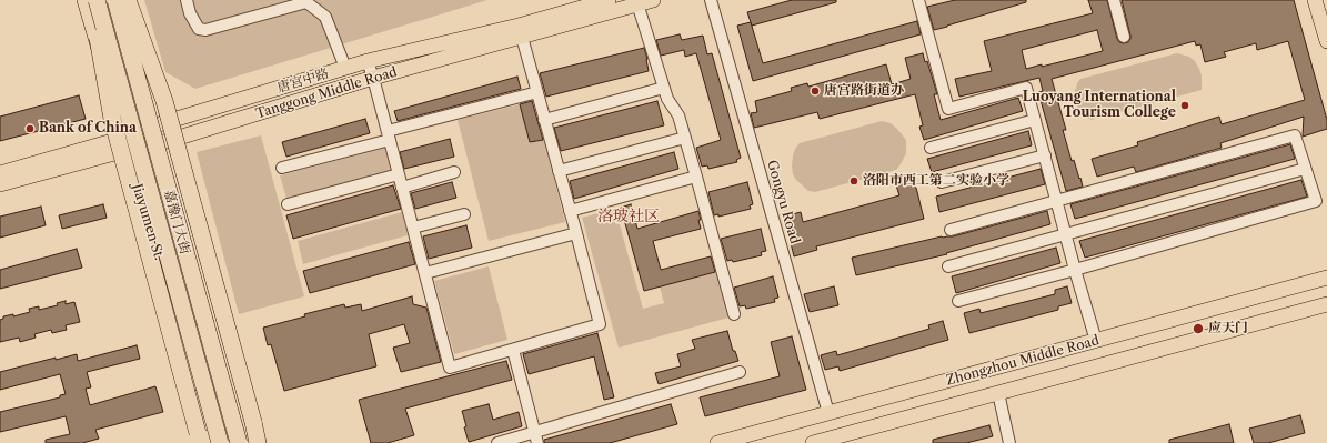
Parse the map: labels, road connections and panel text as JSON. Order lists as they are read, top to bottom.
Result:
{
  "streets": {
    "highway": ["嘉豫门大街"],
    "main road": [
      "唐宫中路",
      "Tanggong Middle Road",
      "Jiayumen St.",
      "Zhongzhou Middle Road"
    ],
    "street": ["Gongyu Road"]
  },
  "crossings": [
    ["唐宫中路", "Tanggong Middle Road"],
    ["唐宫中路", "Jiayumen St."],
    ["Tanggong Middle Road", "Jiayumen St."],
    ["Gongyu Road", "Zhongzhou Middle Road"]
  ],
  "districts": ["洛玻社区"],
  "places": [
    "唐宫路街道办",
    "Luoyang International Tourism College",
    "Bank of China",
    "洛阳市西工第二实验小学",
    "应天门"
  ]
}
